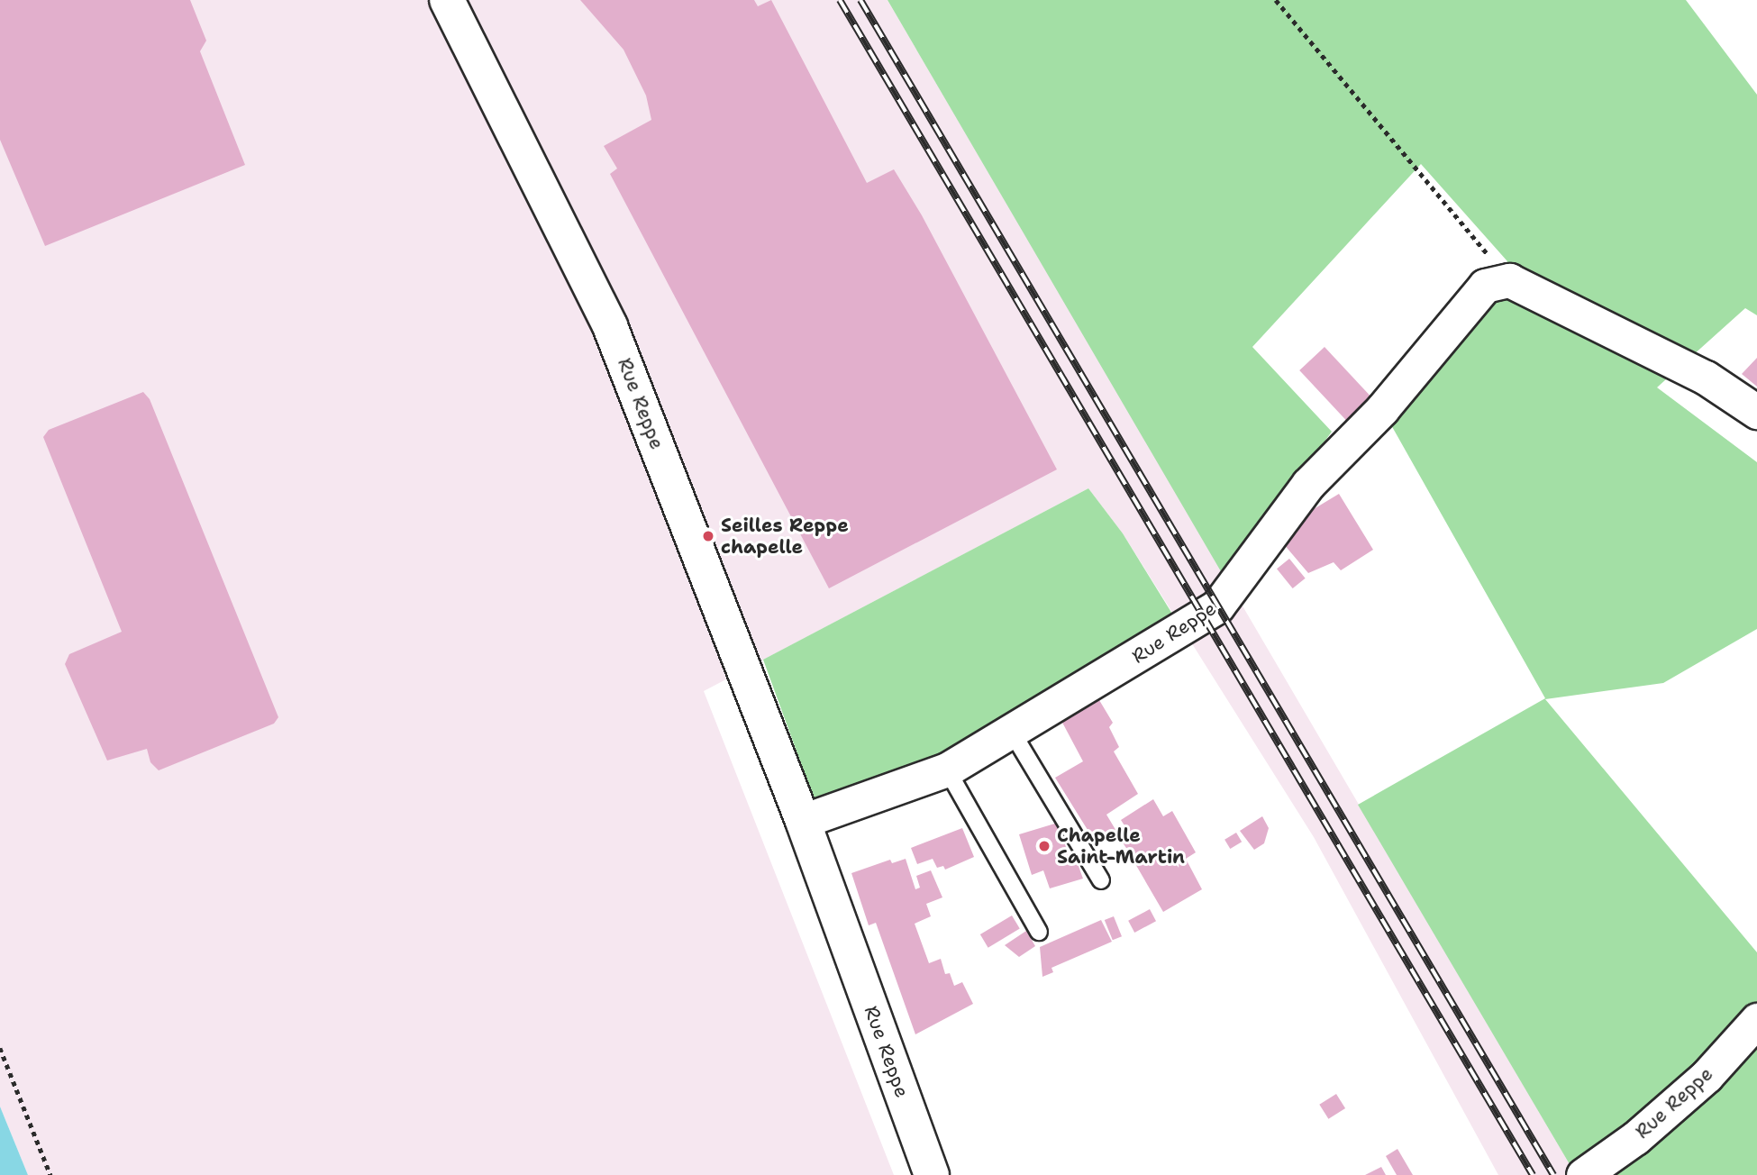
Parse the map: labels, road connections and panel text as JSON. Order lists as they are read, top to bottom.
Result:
{
  "streets": {
    "main road": ["Rue Reppe"]
  },
  "places": ["Seilles Reppe chapelle", "Chapelle Saint-Martin"]
}
